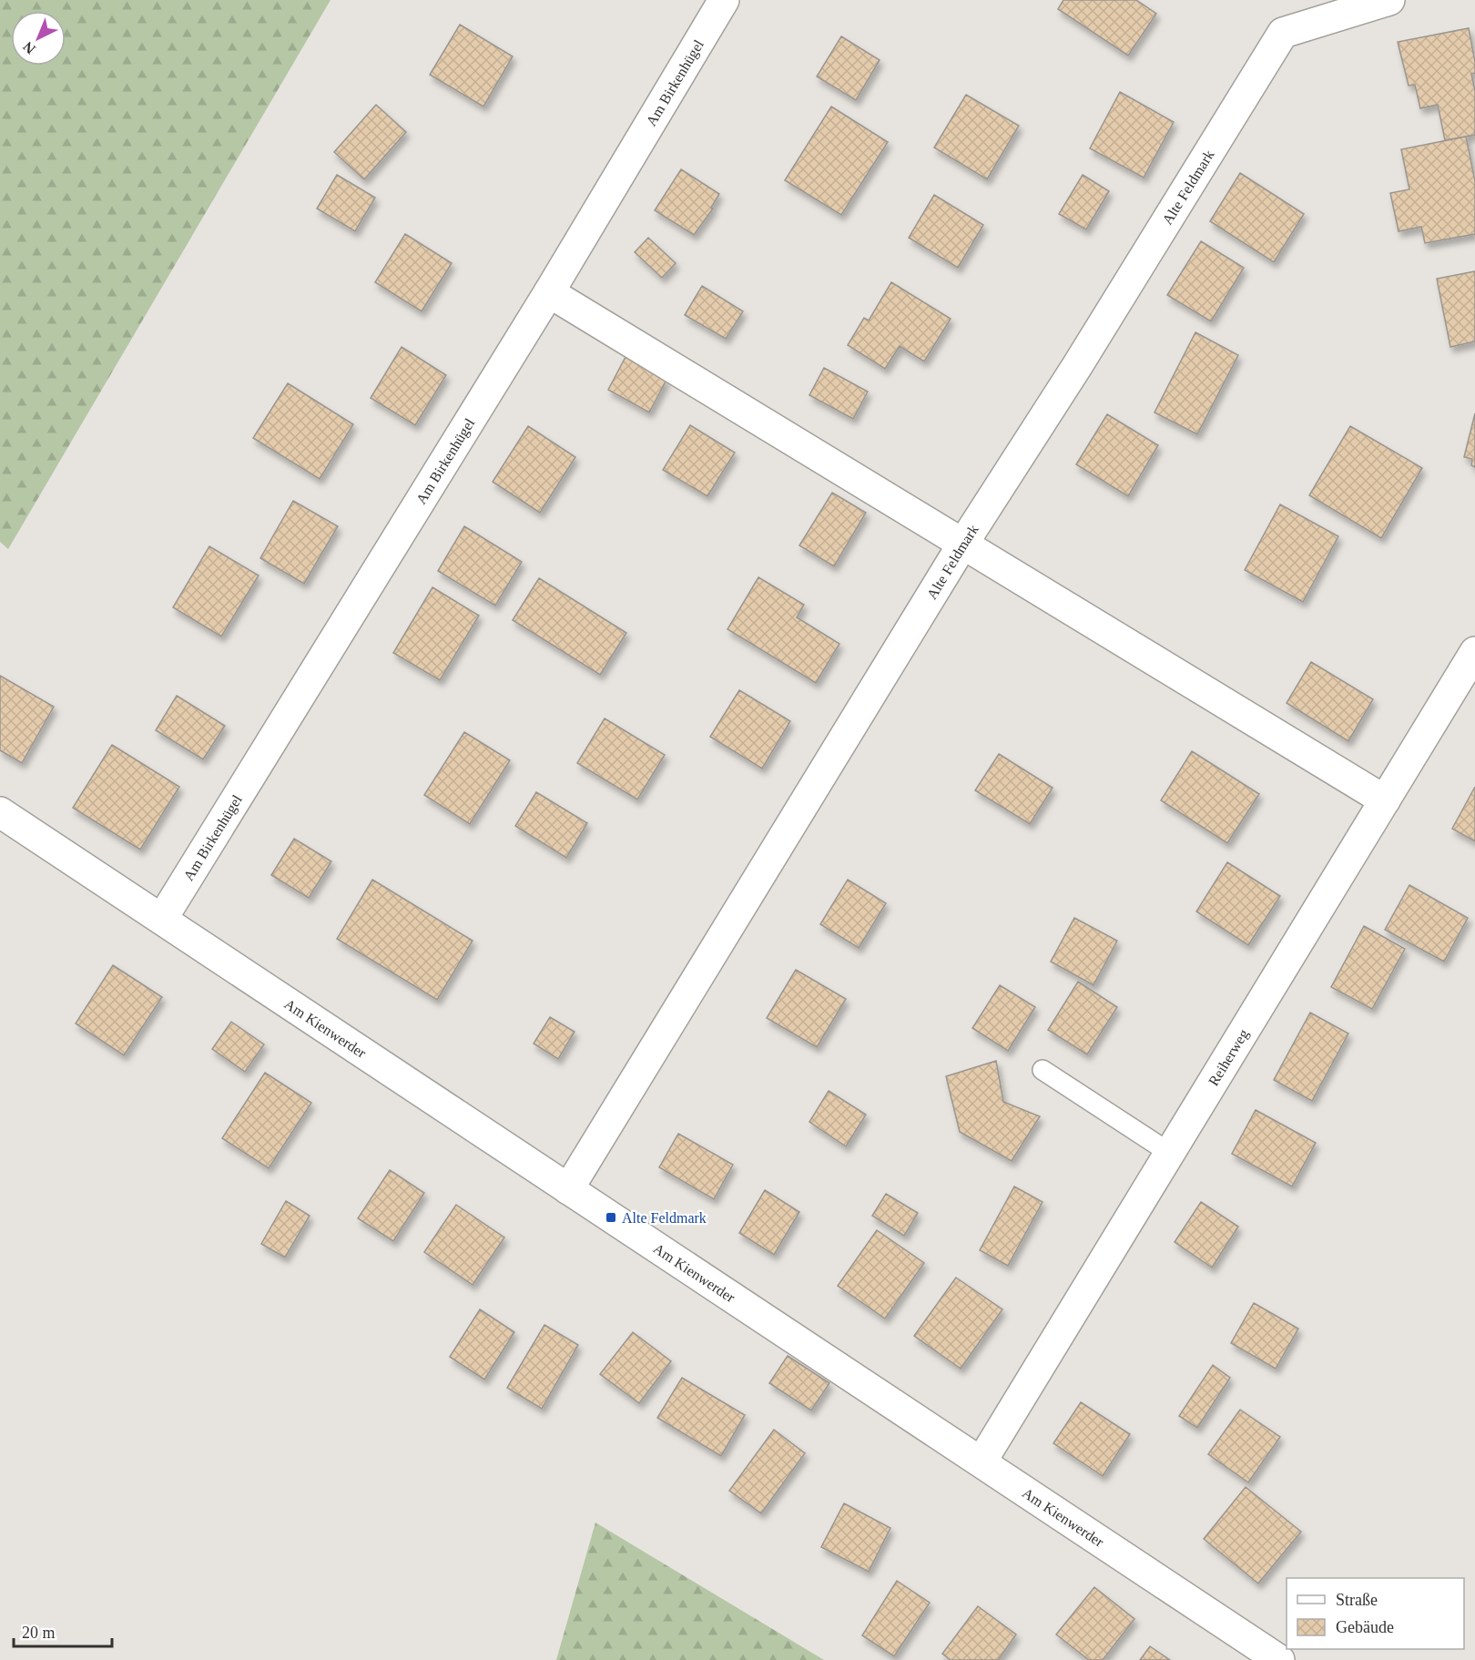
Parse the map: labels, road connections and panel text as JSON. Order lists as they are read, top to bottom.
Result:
{
  "streets": {
    "street": [
      "Am Birkenhügel",
      "Alte Feldmark",
      "Am Kienwerder",
      "Reiherweg"
    ]
  },
  "crossings": [
    ["Am Birkenhügel", "Am Kienwerder"],
    ["Alte Feldmark", "Am Kienwerder"],
    ["Am Kienwerder", "Reiherweg"]
  ],
  "places": {
    "transit": ["Alte Feldmark"]
  },
  "legend": ["Straße", "Gebäude"],
  "scale_bar": "20 m",
  "north": "bottom left"
}
